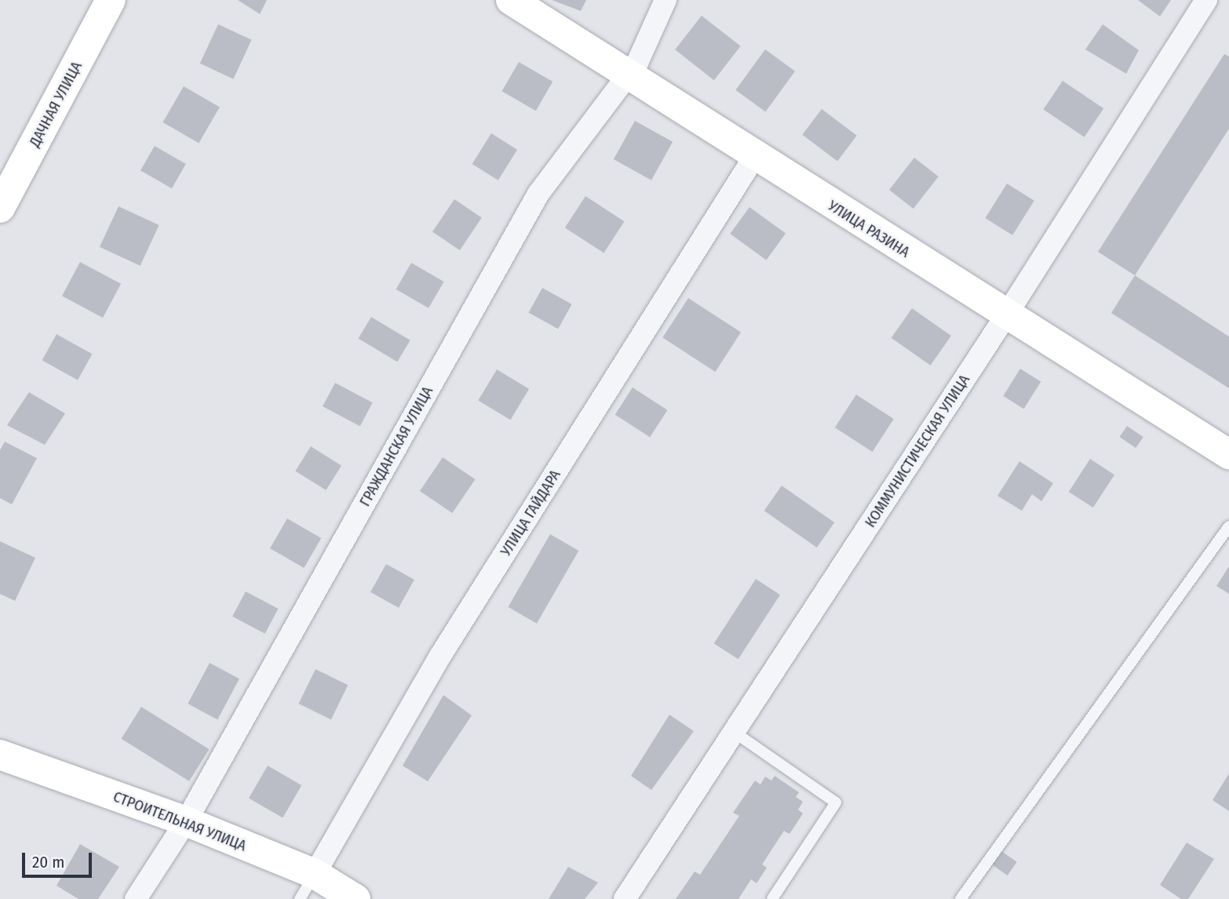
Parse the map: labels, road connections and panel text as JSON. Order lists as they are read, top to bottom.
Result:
{
  "streets": {
    "street": [
      "ДАЧНАЯ УЛИЦА",
      "УЛИЦА РАЗИНА",
      "ГРАЖДАНСКАЯ УЛИЦА",
      "КОММУНИСТИЧЕСКАЯ УЛИЦА",
      "УЛИЦА ГАЙДАРА",
      "СТРОИТЕЛЬНАЯ УЛИЦА"
    ]
  },
  "crossings": [
    ["УЛИЦА РАЗИНА", "ГРАЖДАНСКАЯ УЛИЦА"],
    ["УЛИЦА РАЗИНА", "КОММУНИСТИЧЕСКАЯ УЛИЦА"],
    ["УЛИЦА РАЗИНА", "УЛИЦА ГАЙДАРА"],
    ["ГРАЖДАНСКАЯ УЛИЦА", "СТРОИТЕЛЬНАЯ УЛИЦА"],
    ["УЛИЦА ГАЙДАРА", "СТРОИТЕЛЬНАЯ УЛИЦА"]
  ],
  "scale_bar": "20 m"
}
